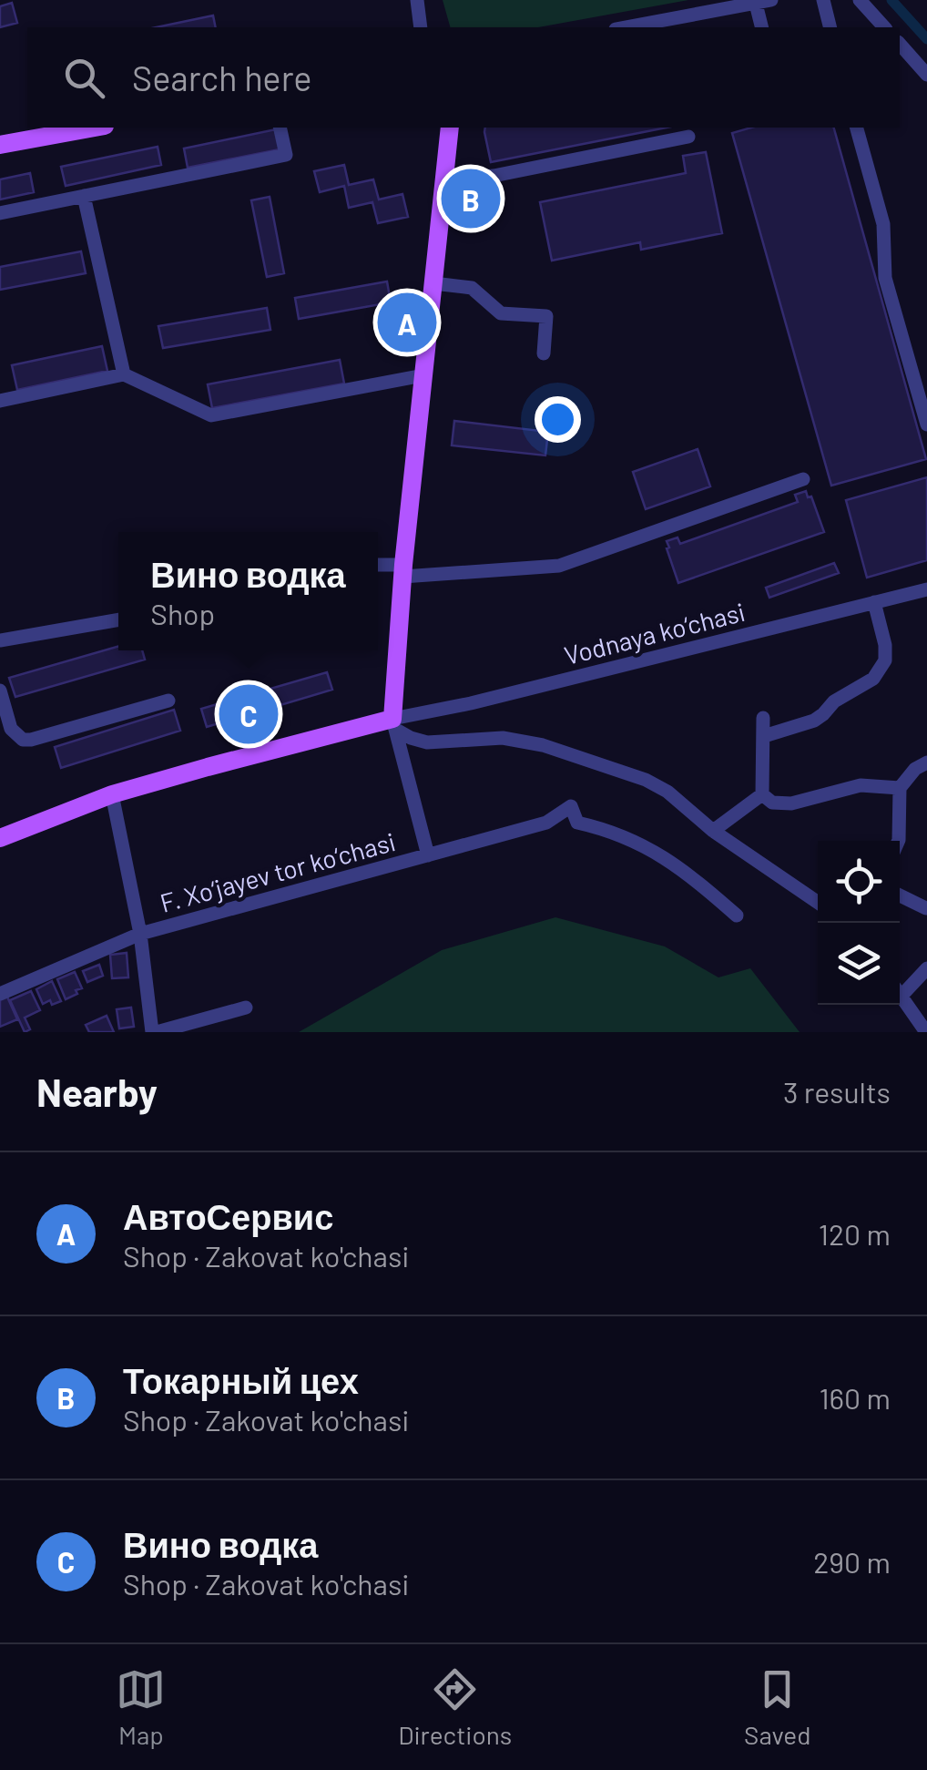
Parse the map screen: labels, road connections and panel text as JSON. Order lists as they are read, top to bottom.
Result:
{
  "streets": {
    "street": ["Vodnaya ko‘chasi", "F. Xo‘jayev tor ko‘chasi"]
  },
  "crossings": [
    ["Vodnaya ko‘chasi", "F. Xo‘jayev tor ko‘chasi"]
  ],
  "page": {
    "search": "Search here",
    "pins": ["B", "A", "C"],
    "popup": ["Вино водка", "Shop"],
    "heading": ["Nearby", "3 results"],
    "list": [
      {
        "mark": "A",
        "name": "АвтоСервис",
        "note": "Shop · Zakovat ko'chasi",
        "value": "120 m"
      },
      {
        "mark": "B",
        "name": "Токарный цех",
        "note": "Shop · Zakovat ko'chasi",
        "value": "160 m"
      },
      {
        "mark": "C",
        "name": "Вино водка",
        "note": "Shop · Zakovat ko'chasi",
        "value": "290 m"
      }
    ],
    "nav": ["Map", "Directions", "Saved"]
  }
}
